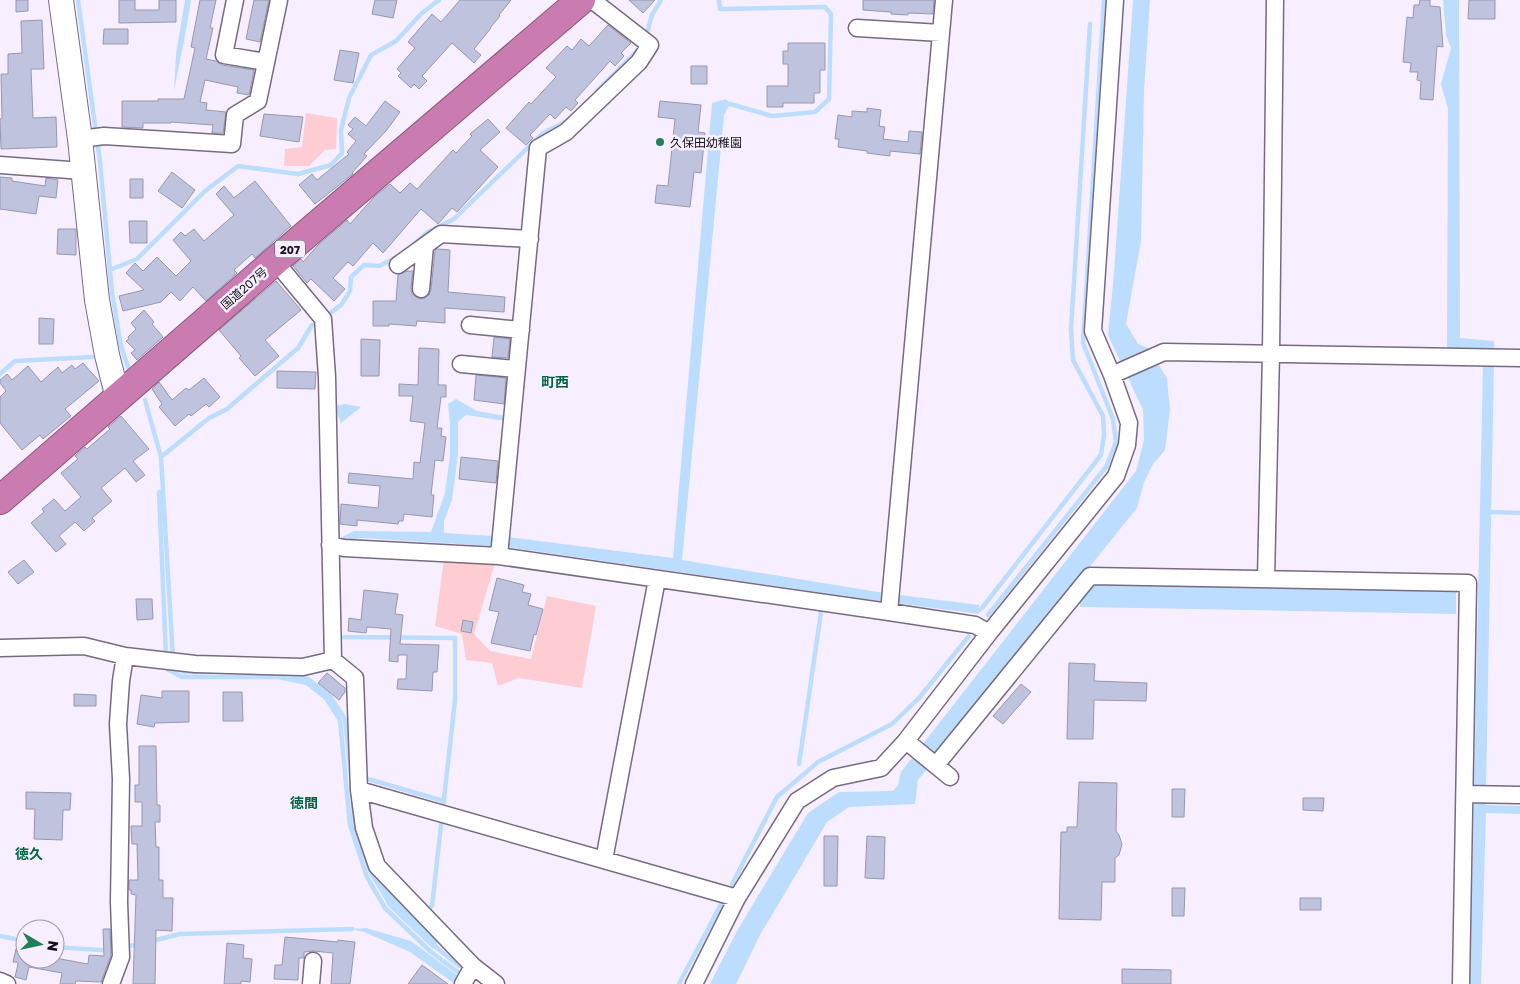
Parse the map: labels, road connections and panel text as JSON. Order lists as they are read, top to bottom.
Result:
{
  "streets": {
    "highway": ["207", "国道207号"]
  },
  "districts": ["町西", "徳間", "徳久"],
  "places": ["久保田幼稚園"],
  "north": "right"
}
